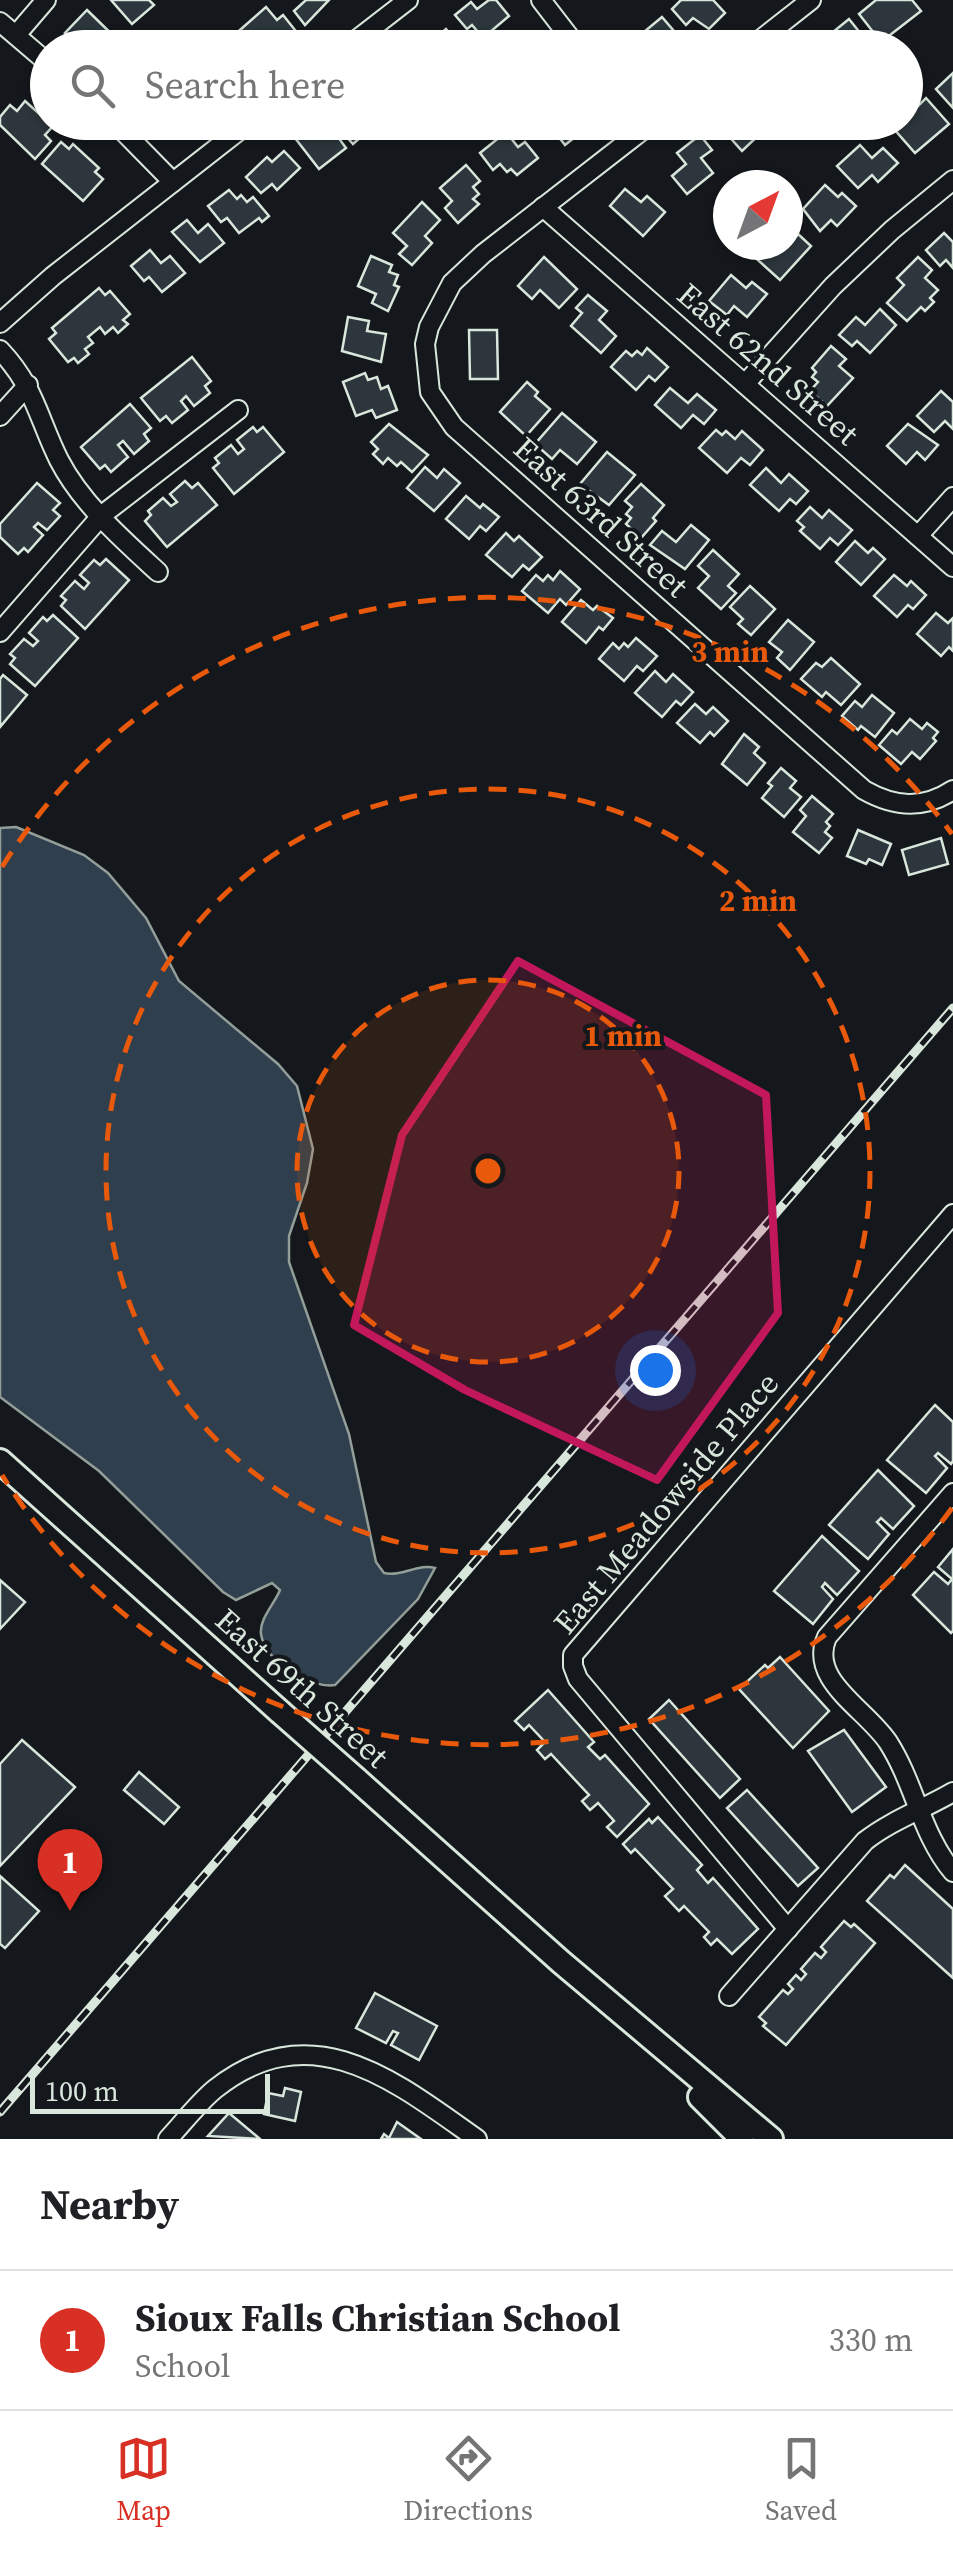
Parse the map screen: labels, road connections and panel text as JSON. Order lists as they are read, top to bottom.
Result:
{
  "streets": {
    "main road": ["East 69th Street"],
    "street": ["East 62nd Street", "East 63rd Street", "East Meadowside Place"]
  },
  "crossings": [
    ["East 62nd Street", "East 63rd Street"]
  ],
  "scale_bar": "100 m",
  "north": "top right",
  "page": {
    "search": "Search here",
    "pins": "1",
    "scale": "100 m",
    "heading": "Nearby",
    "list": [
      {
        "mark": "1",
        "name": "Sioux Falls Christian School",
        "note": "School",
        "value": "330 m"
      }
    ],
    "nav": ["Map", "Directions", "Saved"]
  },
  "rings": ["3 min", "2 min", "1 min"]
}
